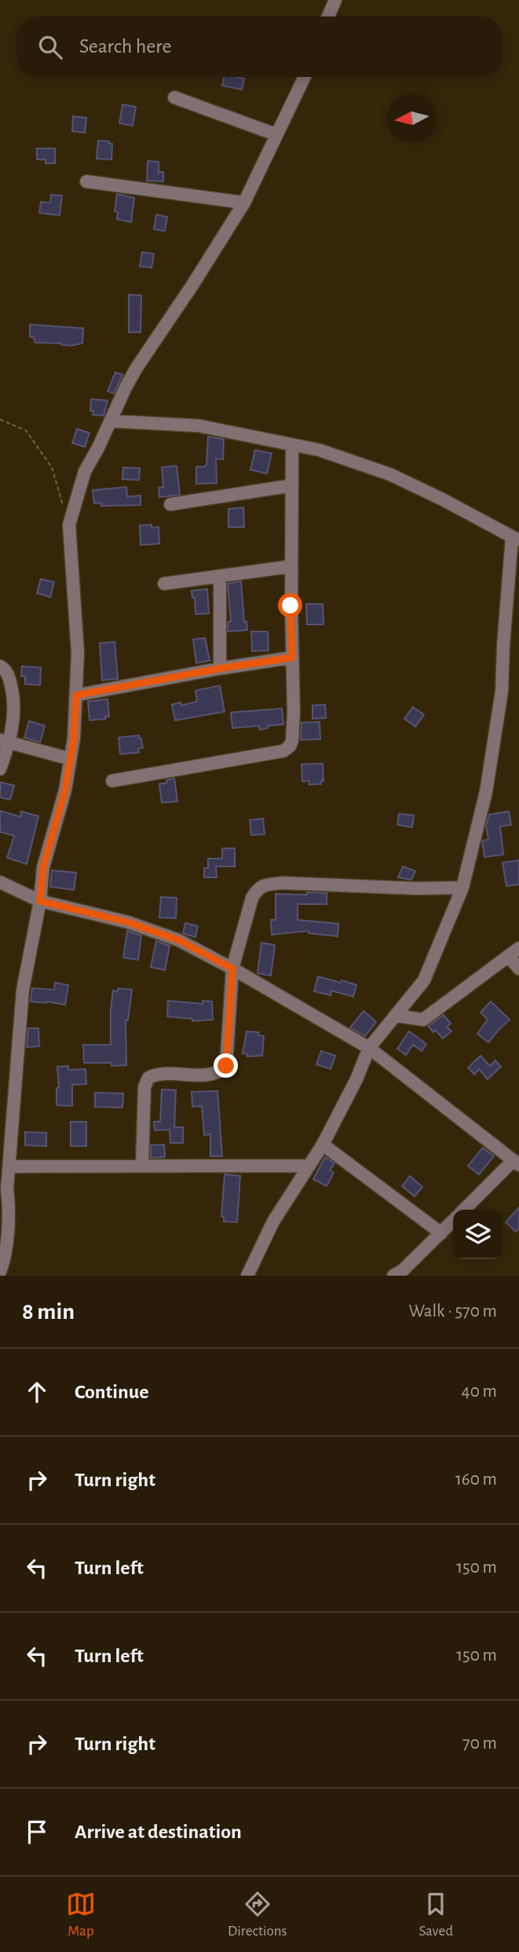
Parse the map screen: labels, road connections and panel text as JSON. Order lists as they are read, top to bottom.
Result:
{
  "north": "left",
  "page": {
    "search": "Search here",
    "heading": ["8 min", "Walk · 570 m"],
    "list": [
      ["Continue", "40 m"],
      ["Turn right", "160 m"],
      ["Turn left", "150 m"],
      ["Turn left", "150 m"],
      ["Turn right", "70 m"],
      "Arrive at destination"
    ],
    "nav": ["Map", "Directions", "Saved"]
  }
}
